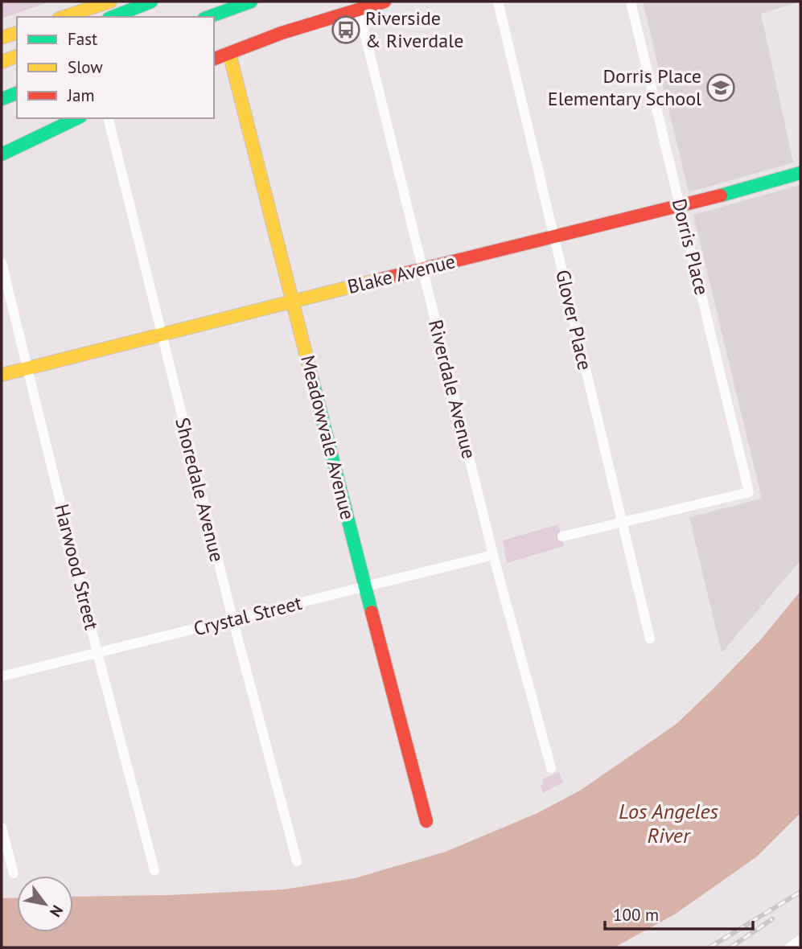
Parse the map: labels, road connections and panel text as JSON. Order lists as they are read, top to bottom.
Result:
{
  "streets": {
    "main road": ["Blake Avenue", "Meadowvale Avenue"],
    "street": [
      "Dorris Place",
      "Glover Place",
      "Riverdale Avenue",
      "Shoredale Avenue",
      "Harwood Street",
      "Crystal Street"
    ]
  },
  "crossings": [
    ["Dorris Place", "Blake Avenue"],
    ["Dorris Place", "Glover Place"],
    ["Blake Avenue", "Glover Place"],
    ["Blake Avenue", "Riverdale Avenue"],
    ["Blake Avenue", "Meadowvale Avenue"],
    ["Blake Avenue", "Shoredale Avenue"],
    ["Blake Avenue", "Harwood Street"],
    ["Riverdale Avenue", "Crystal Street"],
    ["Meadowvale Avenue", "Crystal Street"],
    ["Shoredale Avenue", "Crystal Street"],
    ["Harwood Street", "Crystal Street"]
  ],
  "water": ["Los Angeles River"],
  "places": {
    "bus stop": ["Riverside & Riverdale"],
    "school or university": ["Dorris Place Elementary School"]
  },
  "legend": ["Fast", "Slow", "Jam"],
  "scale_bar": "100 m",
  "north": "bottom right"
}
